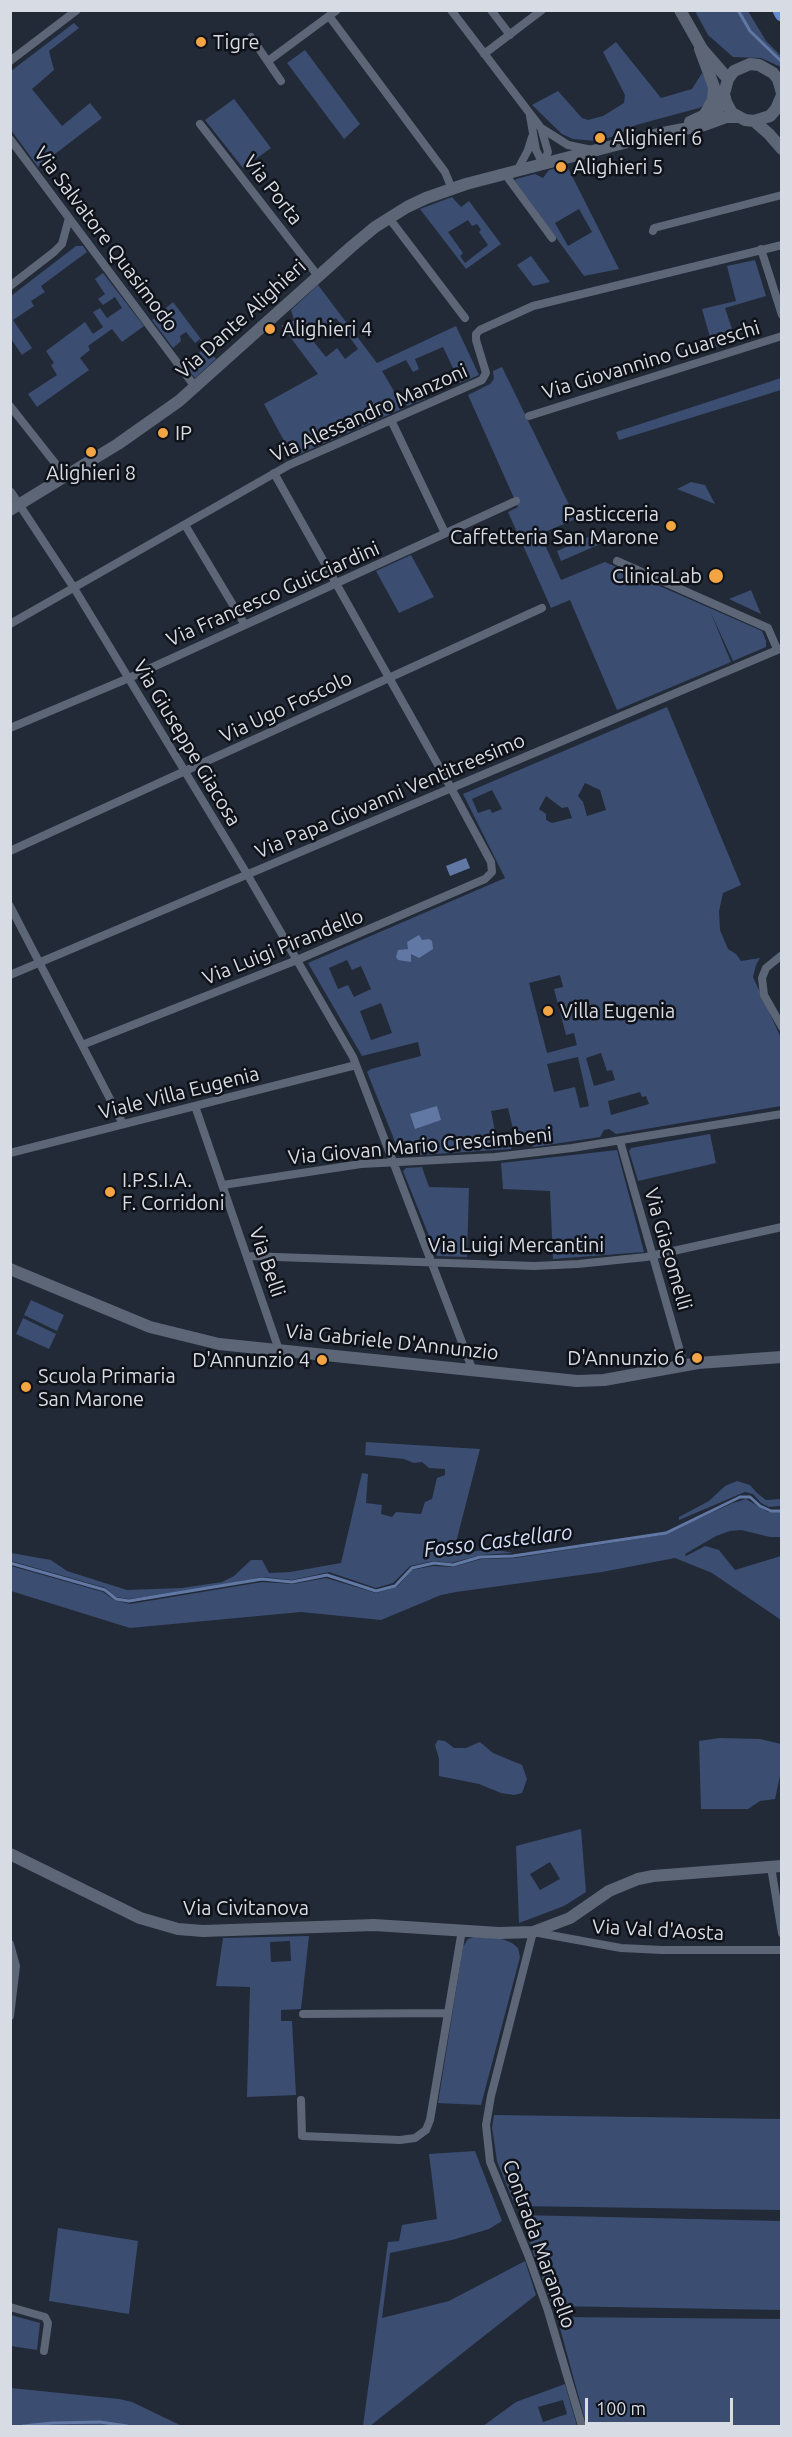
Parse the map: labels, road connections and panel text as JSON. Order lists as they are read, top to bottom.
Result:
{
  "streets": {
    "main road": ["Via Dante Alighieri", "Via Gabriele D'Annunzio", "Via Civitanova"],
    "street": [
      "Via Porta",
      "Via Salvatore Quasimodo",
      "Via Giovannino Guareschi",
      "Via Alessandro Manzoni",
      "Via Francesco Guicciardini",
      "Via Ugo Foscolo",
      "Via Giuseppe Giacosa",
      "Via Papa Giovanni Ventitreesimo",
      "Via Luigi Pirandello",
      "Viale Villa Eugenia",
      "Via Giovan Mario Crescimbeni",
      "Via Luigi Mercantini",
      "Via Giacomelli",
      "Via Belli",
      "Via Val d'Aosta",
      "Contrada Maranello"
    ]
  },
  "crossings": [
    ["Via Porta", "Via Dante Alighieri"],
    ["Via Salvatore Quasimodo", "Via Dante Alighieri"],
    ["Via Dante Alighieri", "Via Giuseppe Giacosa"],
    ["Via Giovannino Guareschi", "Via Alessandro Manzoni"],
    ["Via Alessandro Manzoni", "Via Giuseppe Giacosa"],
    ["Via Francesco Guicciardini", "Via Giuseppe Giacosa"],
    ["Via Ugo Foscolo", "Via Giuseppe Giacosa"],
    ["Via Giuseppe Giacosa", "Via Papa Giovanni Ventitreesimo"],
    ["Via Giuseppe Giacosa", "Via Luigi Pirandello"],
    ["Via Giuseppe Giacosa", "Viale Villa Eugenia"],
    ["Via Giuseppe Giacosa", "Via Giovan Mario Crescimbeni"],
    ["Via Giuseppe Giacosa", "Via Luigi Mercantini"],
    ["Via Giuseppe Giacosa", "Via Gabriele D'Annunzio"],
    ["Via Papa Giovanni Ventitreesimo", "Via Luigi Pirandello"],
    ["Viale Villa Eugenia", "Via Belli"],
    ["Via Giovan Mario Crescimbeni", "Via Giacomelli"],
    ["Via Giovan Mario Crescimbeni", "Via Belli"],
    ["Via Luigi Mercantini", "Via Giacomelli"],
    ["Via Luigi Mercantini", "Via Belli"],
    ["Via Giacomelli", "Via Gabriele D'Annunzio"],
    ["Via Belli", "Via Gabriele D'Annunzio"],
    ["Via Civitanova", "Via Val d'Aosta"],
    ["Via Civitanova", "Contrada Maranello"],
    ["Via Val d'Aosta", "Contrada Maranello"]
  ],
  "water": ["Fosso Castellaro"],
  "places": [
    "Tigre",
    "Alighieri 6",
    "Alighieri 5",
    "Alighieri 4",
    "IP",
    "Alighieri 8",
    "Pasticceria Caffetteria San Marone",
    "ClinicaLab",
    "Villa Eugenia",
    "I.P.S.I.A. F. Corridoni",
    "D'Annunzio 6",
    "D'Annunzio 4",
    "Scuola Primaria San Marone"
  ],
  "scale_bar": "100 m"
}
